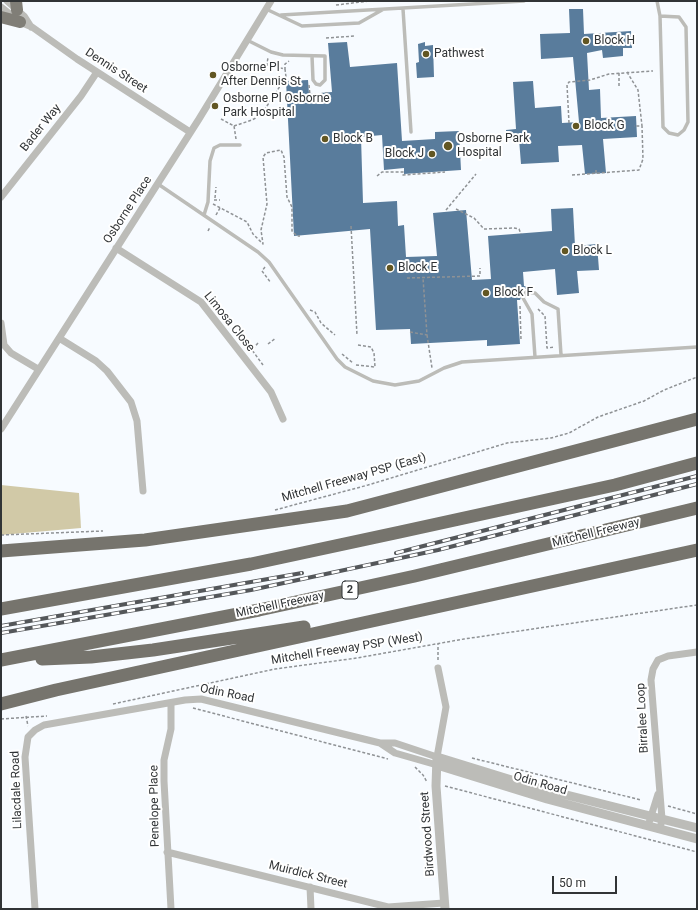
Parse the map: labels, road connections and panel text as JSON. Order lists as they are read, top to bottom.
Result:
{
  "streets": {
    "highway": ["Mitchell Freeway", "2"],
    "street": [
      "Dennis Street",
      "Bader Way",
      "Osborne Place",
      "Limosa Close",
      "Odin Road",
      "Birralee Loop",
      "Lilacdale Road",
      "Penelope Place",
      "Birdwood Street",
      "Muirdick Street"
    ],
    "path": ["Mitchell Freeway PSP (East)", "Mitchell Freeway PSP (West)"]
  },
  "crossings": [
    ["Dennis Street", "Bader Way"],
    ["Dennis Street", "Osborne Place"],
    ["Osborne Place", "Limosa Close"],
    ["Odin Road", "Birralee Loop"],
    ["Odin Road", "Lilacdale Road"],
    ["Odin Road", "Birdwood Street"],
    ["Lilacdale Road", "Penelope Place"],
    ["Penelope Place", "Muirdick Street"],
    ["Birdwood Street", "Muirdick Street"]
  ],
  "places": [
    "Block H",
    "Pathwest",
    "Osborne Pl After Dennis St",
    "Osborne Pl Osborne Park Hospital",
    "Block G",
    "Block B",
    "Osborne Park Hospital",
    "Block J",
    "Block L",
    "Block E",
    "Block F"
  ],
  "scale_bar": "50 m"
}
